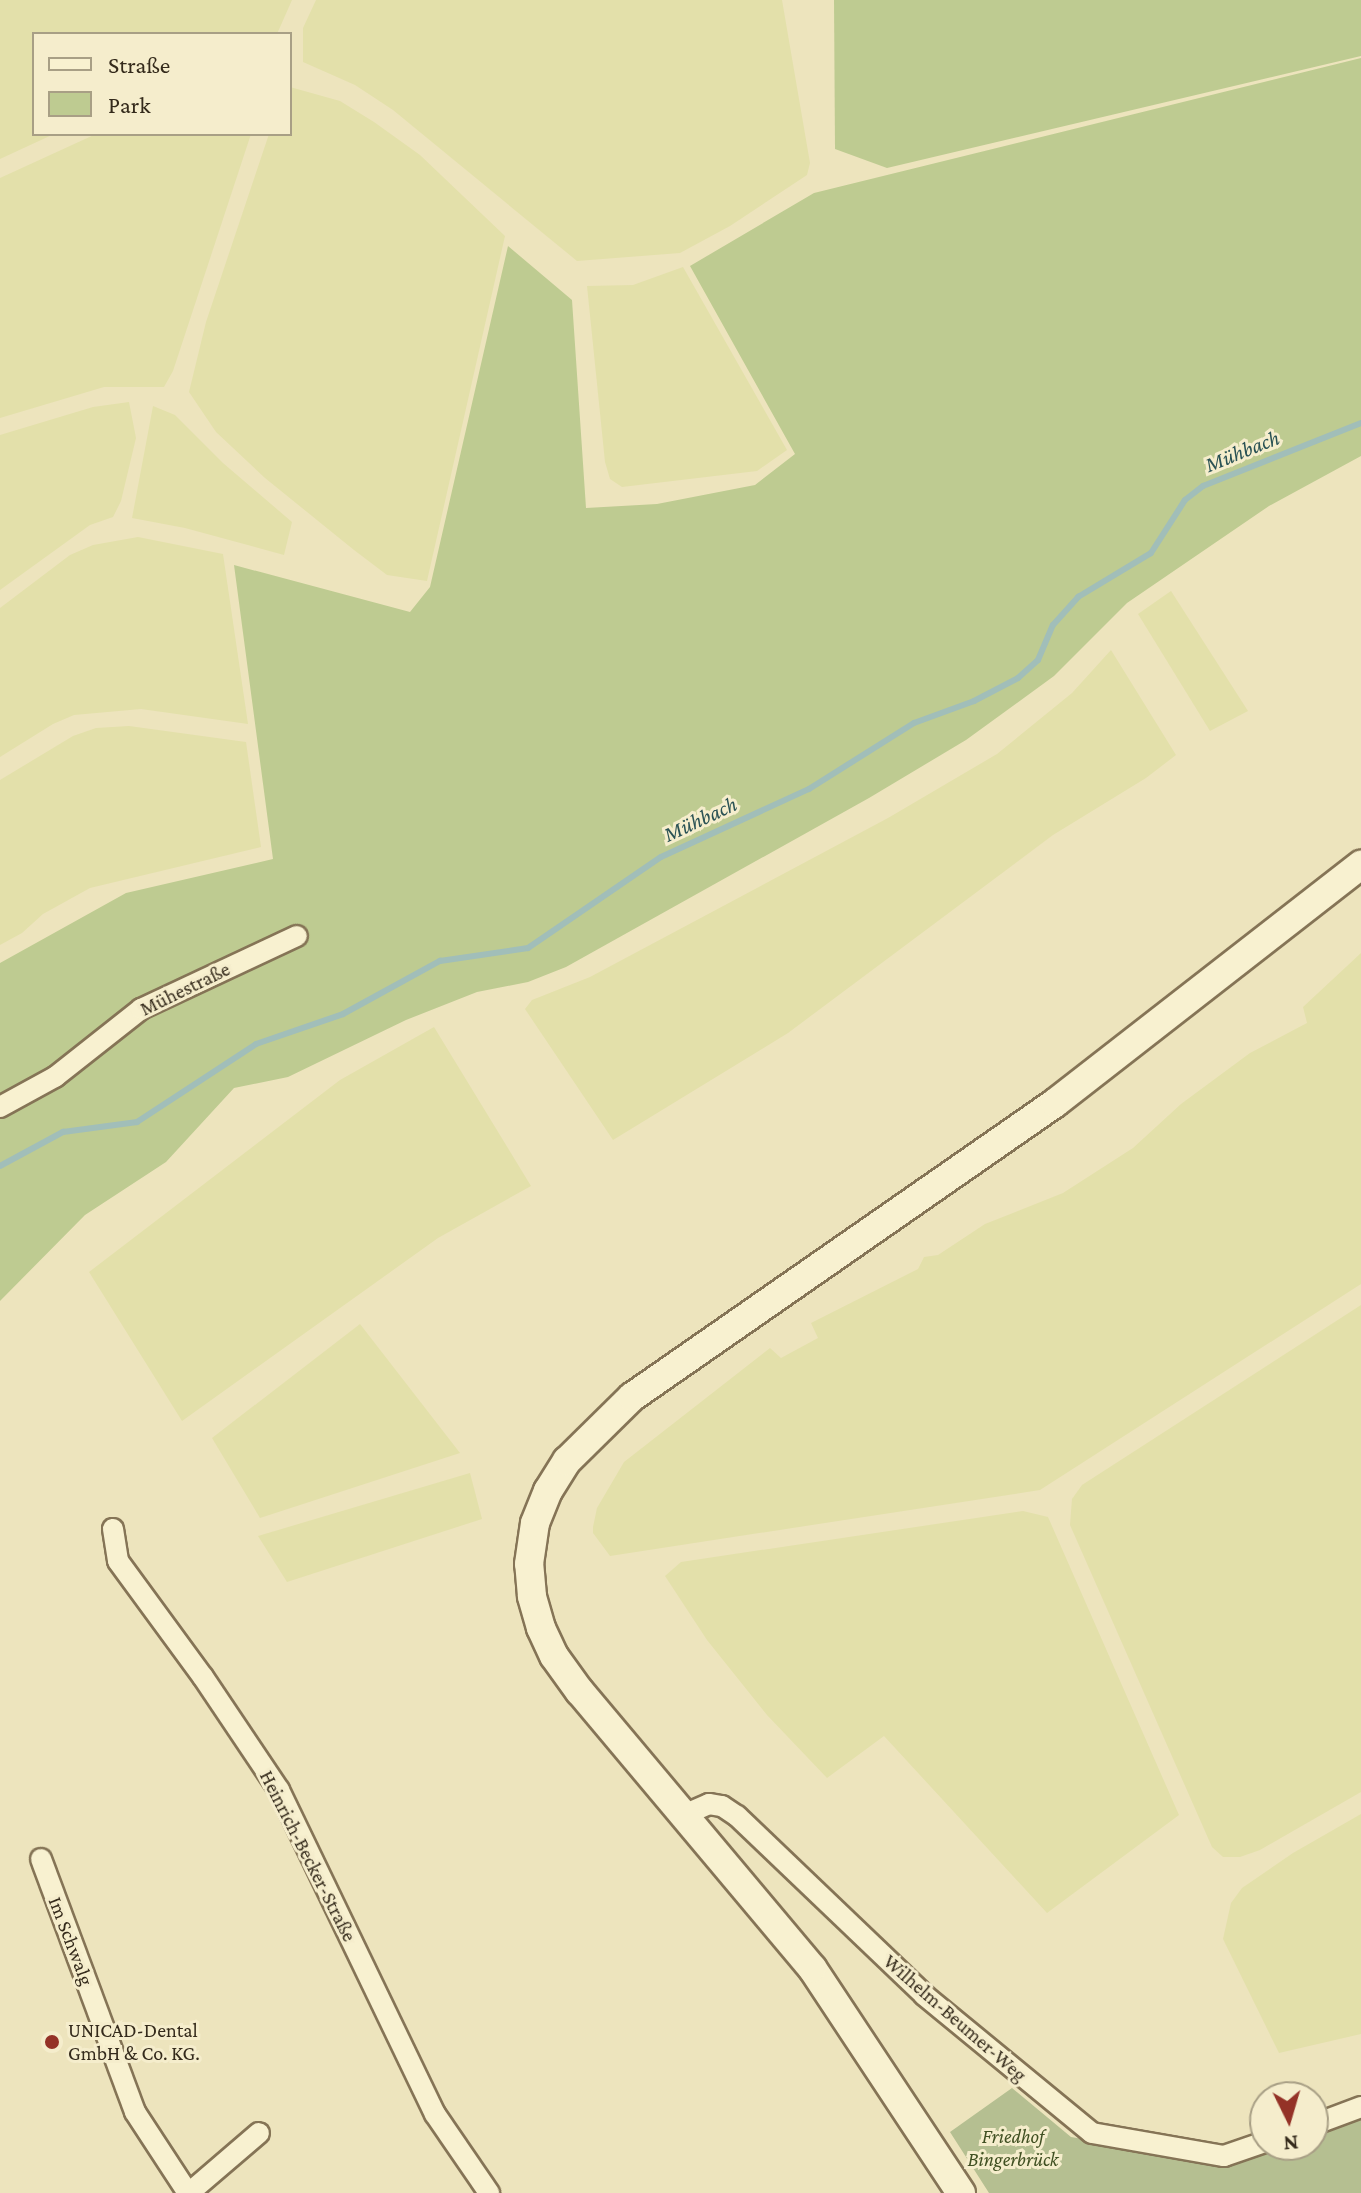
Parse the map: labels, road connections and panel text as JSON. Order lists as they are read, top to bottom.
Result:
{
  "streets": {
    "street": [
      "Mühestraße",
      "Heinrich-Becker-Straße",
      "Im Schwalg",
      "Wilhelm-Beumer-Weg"
    ]
  },
  "water": ["Mühbach"],
  "parks": ["Friedhof Bingerbrück"],
  "places": ["UNICAD-Dental GmbH & Co. KG."],
  "legend": ["Straße", "Park"],
  "north": "bottom"
}
